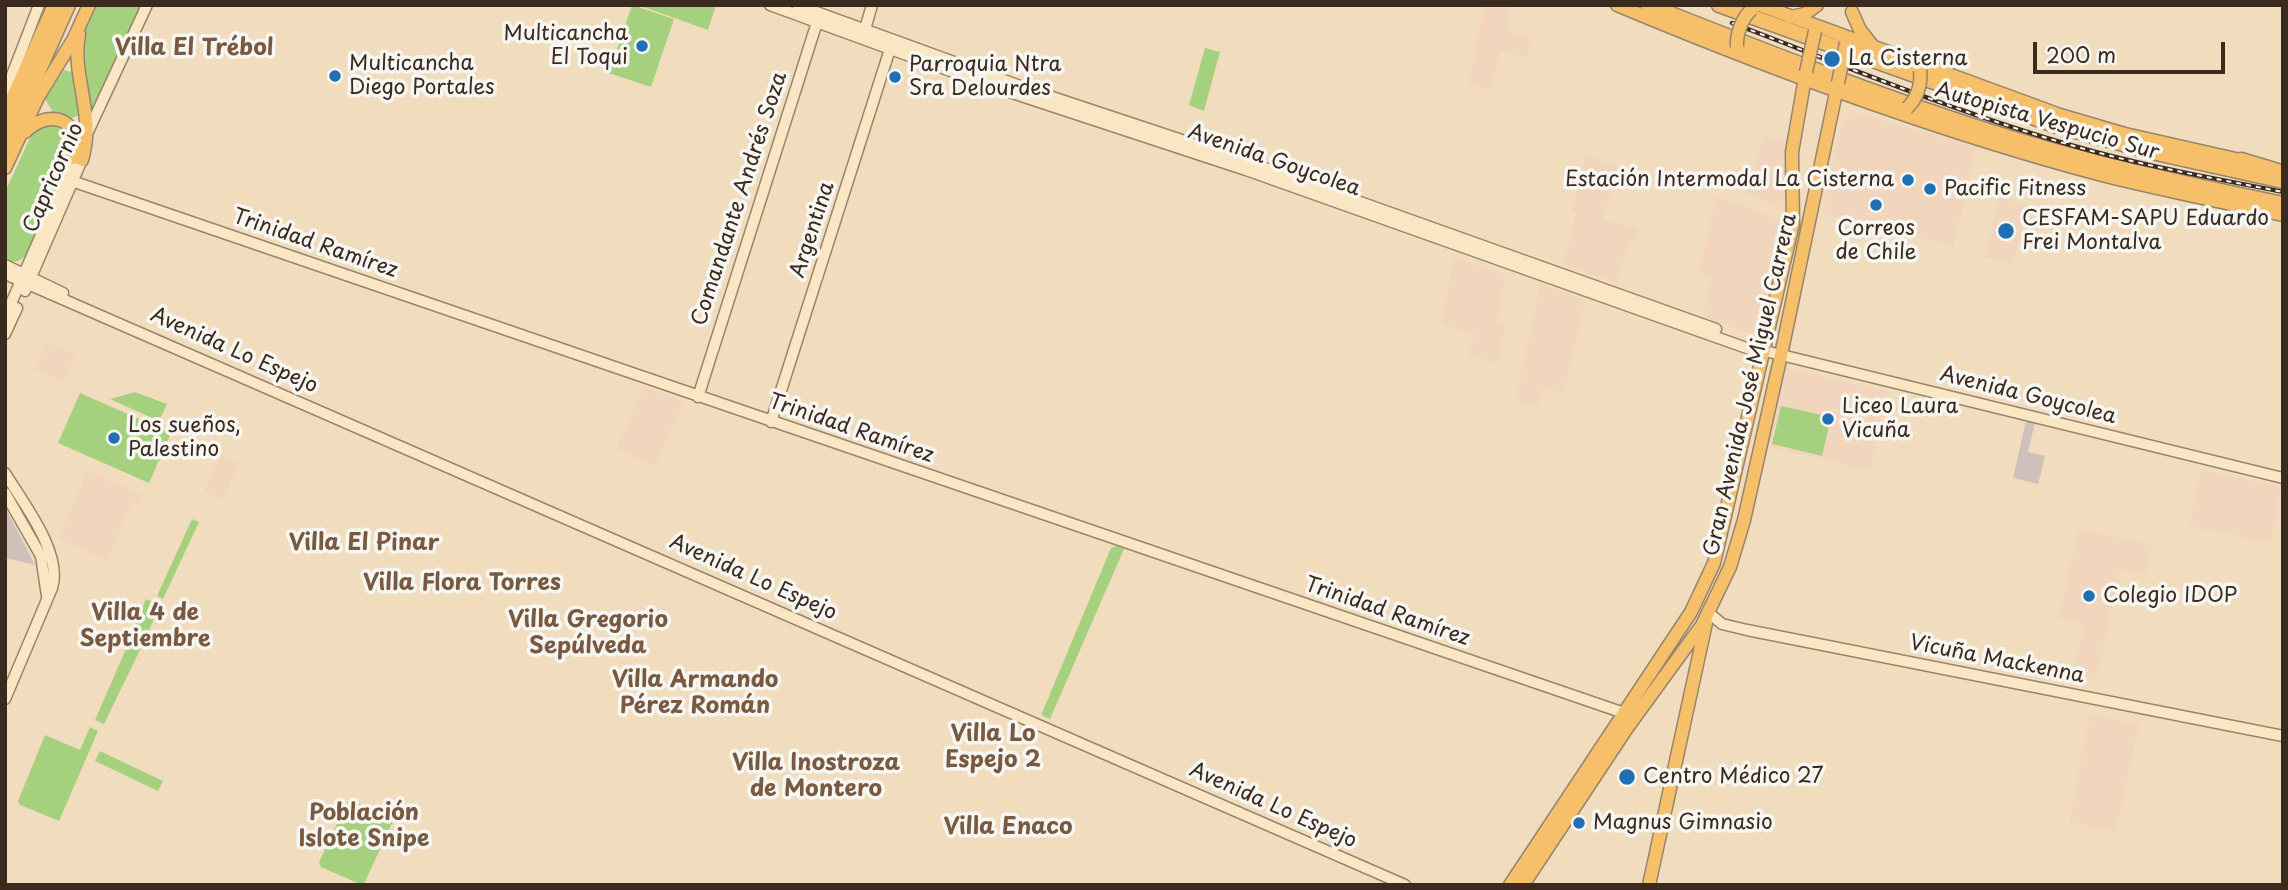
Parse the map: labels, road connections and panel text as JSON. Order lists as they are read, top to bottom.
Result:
{
  "streets": {
    "highway": ["Autopista Vespucio Sur"],
    "main road": [
      "Avenida Goycolea",
      "Capricornio",
      "Comandante Andrés Soza",
      "Argentina",
      "Trinidad Ramírez",
      "Avenida Lo Espejo",
      "Gran Avenida José Miguel Carrera",
      "Vicuña Mackenna"
    ]
  },
  "crossings": [
    ["Avenida Goycolea", "Comandante Andrés Soza"],
    ["Avenida Goycolea", "Argentina"],
    ["Avenida Goycolea", "Gran Avenida José Miguel Carrera"],
    ["Capricornio", "Trinidad Ramírez"],
    ["Capricornio", "Avenida Lo Espejo"],
    ["Comandante Andrés Soza", "Trinidad Ramírez"],
    ["Argentina", "Trinidad Ramírez"],
    ["Trinidad Ramírez", "Gran Avenida José Miguel Carrera"],
    ["Gran Avenida José Miguel Carrera", "Vicuña Mackenna"]
  ],
  "districts": [
    "Villa El Trébol",
    "Villa El Pinar",
    "Villa Flora Torres",
    "Villa 4 de Septiembre",
    "Villa Gregorio Sepúlveda",
    "Villa Armando Pérez Román",
    "Villa Lo Espejo 2",
    "Villa Inostroza de Montero",
    "Población Islote Snipe",
    "Villa Enaco"
  ],
  "places": [
    "Multicancha El Toqui",
    "La Cisterna",
    "Multicancha Diego Portales",
    "Parroquia Ntra Sra Delourdes",
    "Estación Intermodal La Cisterna",
    "Pacific Fitness",
    "Correos de Chile",
    "CESFAM-SAPU Eduardo Frei Montalva",
    "Liceo Laura Vicuña",
    "Los sueños, Palestino",
    "Colegio IDOP",
    "Centro Médico 27",
    "Magnus Gimnasio"
  ],
  "scale_bar": "200 m"
}
